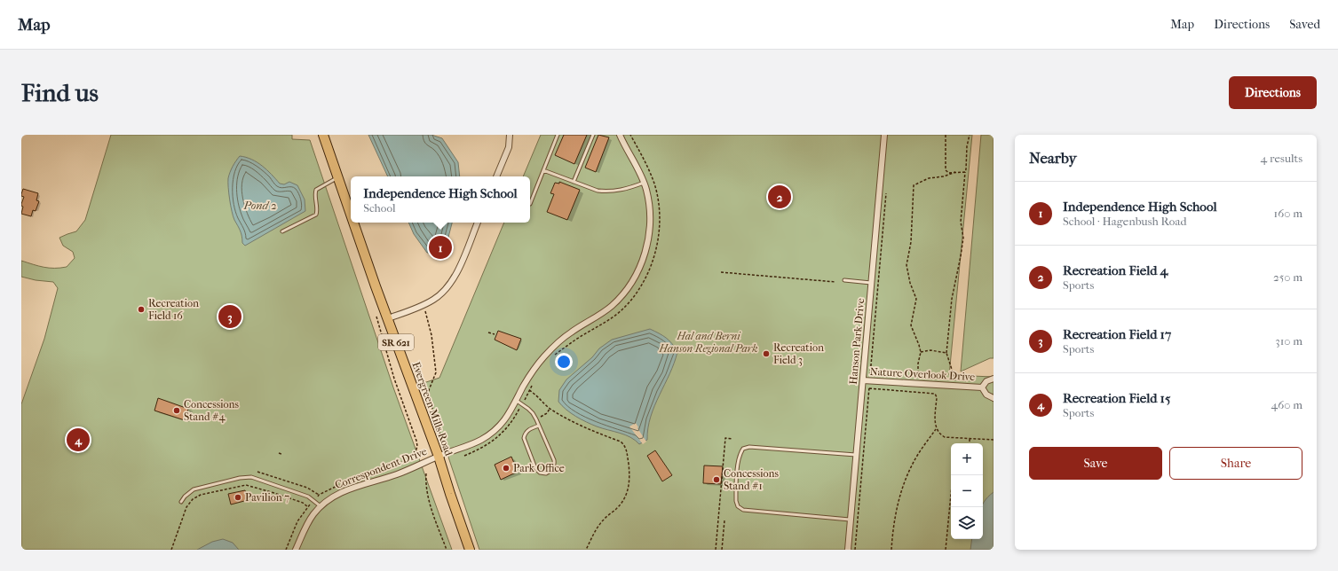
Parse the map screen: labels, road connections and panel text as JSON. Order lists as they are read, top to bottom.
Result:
{
  "streets": {
    "main road": ["SR 621", "Evergreen Mills Road"],
    "street": ["Hanson Park Drive", "Nature Overlook Drive", "Correspondent Drive"]
  },
  "crossings": [
    ["Hanson Park Drive", "Nature Overlook Drive"],
    ["Evergreen Mills Road", "Correspondent Drive"]
  ],
  "water": ["Pond 2"],
  "parks": ["Hal and Berni Hanson Regional Park"],
  "places": [
    "Recreation Field 16",
    "Recreation Field 3",
    "Concessions Stand #4",
    "Park Office",
    "Concessions Stand #1",
    "Pavilion 7"
  ],
  "page": {
    "header": "Map",
    "nav": ["Map", "Directions", "Saved"],
    "buttons": [
      "Directions",
      ["Save", "Share"]
    ],
    "title": "Find us",
    "heading": ["Nearby", "4 results"],
    "popup": ["Independence High School", "School"],
    "list": [
      {
        "mark": "1",
        "name": "Independence High School",
        "note": "School · Hagenbush Road",
        "value": "160 m"
      },
      {
        "mark": "2",
        "name": "Recreation Field 4",
        "note": "Sports",
        "value": "250 m"
      },
      {
        "mark": "3",
        "name": "Recreation Field 17",
        "note": "Sports",
        "value": "310 m"
      },
      {
        "mark": "4",
        "name": "Recreation Field 15",
        "note": "Sports",
        "value": "460 m"
      }
    ],
    "pins": [
      "2",
      "1",
      "3",
      "4"
    ],
    "map_buttons": ["+", "−"]
  }
}
